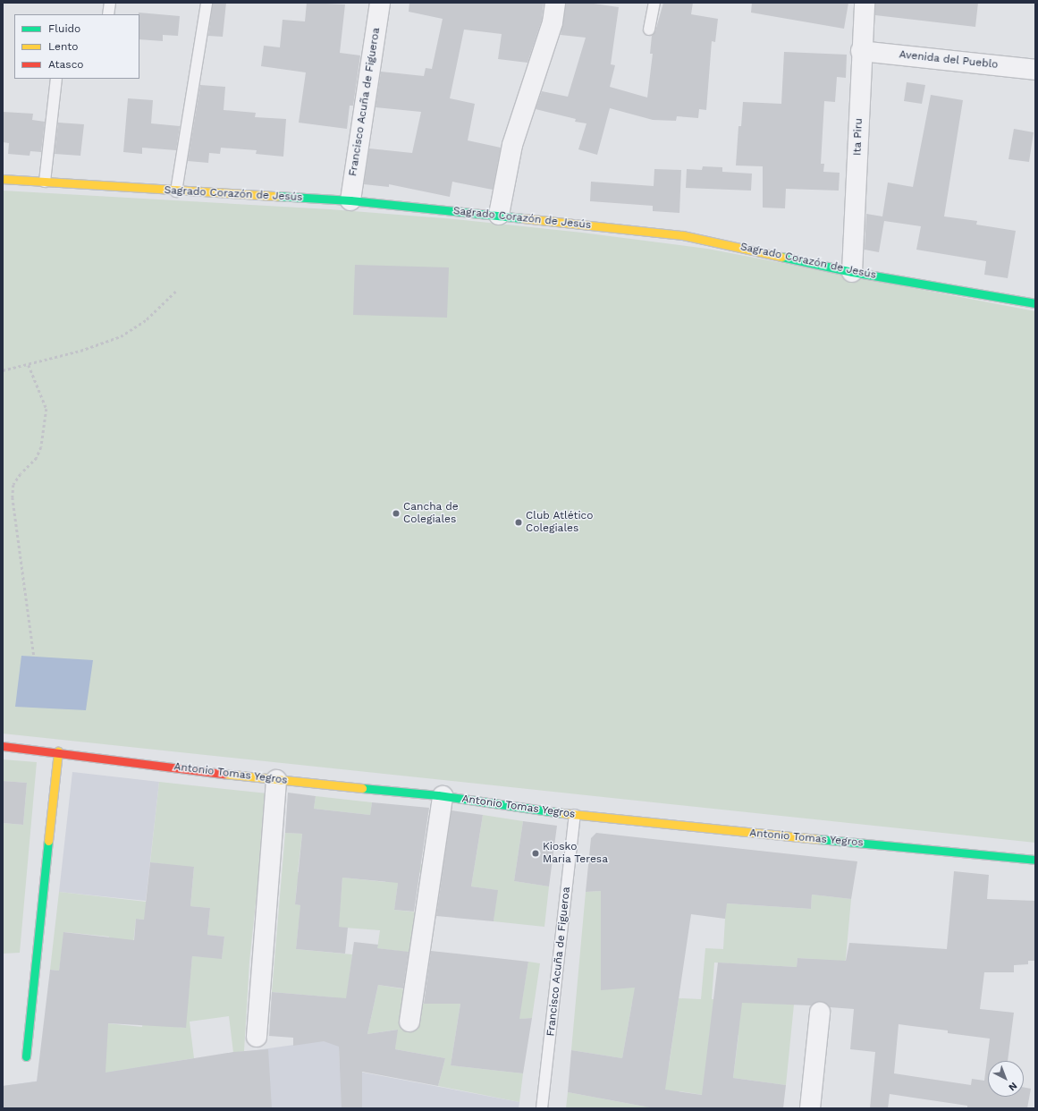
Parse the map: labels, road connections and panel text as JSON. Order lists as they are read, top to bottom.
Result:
{
  "streets": {
    "street": [
      "Avenida del Pueblo",
      "Francisco Acuña de Figueroa",
      "Ita Piru",
      "Sagrado Corazón de Jesús",
      "Antonio Tomas Yegros"
    ]
  },
  "crossings": [
    ["Avenida del Pueblo", "Ita Piru"],
    ["Francisco Acuña de Figueroa", "Sagrado Corazón de Jesús"],
    ["Francisco Acuña de Figueroa", "Antonio Tomas Yegros"],
    ["Ita Piru", "Sagrado Corazón de Jesús"]
  ],
  "places": ["Cancha de Colegiales", "Club Atlético Colegiales", "Kiosko Maria Teresa"],
  "legend": ["Fluido", "Lento", "Atasco"],
  "north": "bottom right"
}
